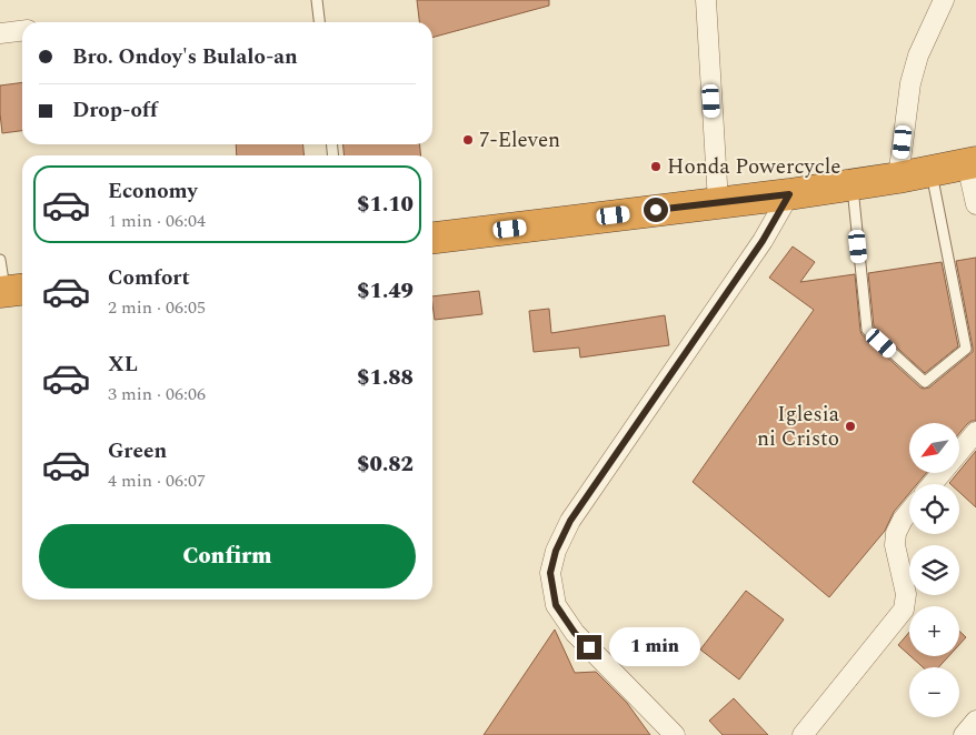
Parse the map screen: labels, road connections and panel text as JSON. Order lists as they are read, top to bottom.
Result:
{
  "places": ["7-Eleven", "Honda Powercycle", "Iglesia ni Cristo"],
  "north": "bottom left",
  "page": {
    "banner": ["Bro. Ondoy's Bulalo-an", "Drop-off"],
    "list": [
      {
        "name": "Economy",
        "note": "1 min · 06:04",
        "value": "$1.10"
      },
      {
        "name": "Comfort",
        "note": "2 min · 06:05",
        "value": "$1.49"
      },
      {
        "name": "XL",
        "note": "3 min · 06:06",
        "value": "$1.88"
      },
      {
        "name": "Green",
        "note": "4 min · 06:07",
        "value": "$0.82"
      }
    ],
    "map_buttons": ["+", "−"],
    "buttons": "Confirm",
    "bubble": "1 min"
  }
}
